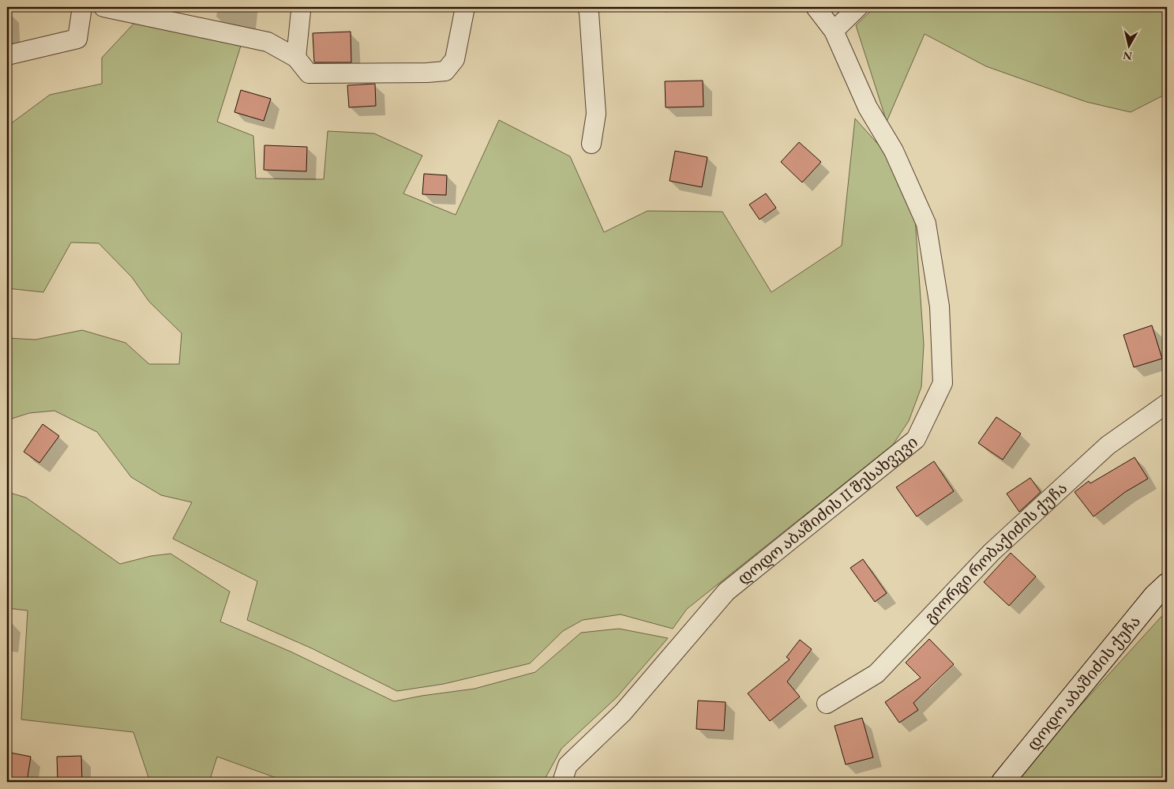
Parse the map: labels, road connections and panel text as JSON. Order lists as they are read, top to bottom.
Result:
{
  "streets": {
    "street": ["დოდო აბაშიძის II შესახვევი", "გიორგი რობაქიძის ქუჩა", "დოდო აბაშიძის ქუჩა"]
  },
  "north": "bottom"
}
